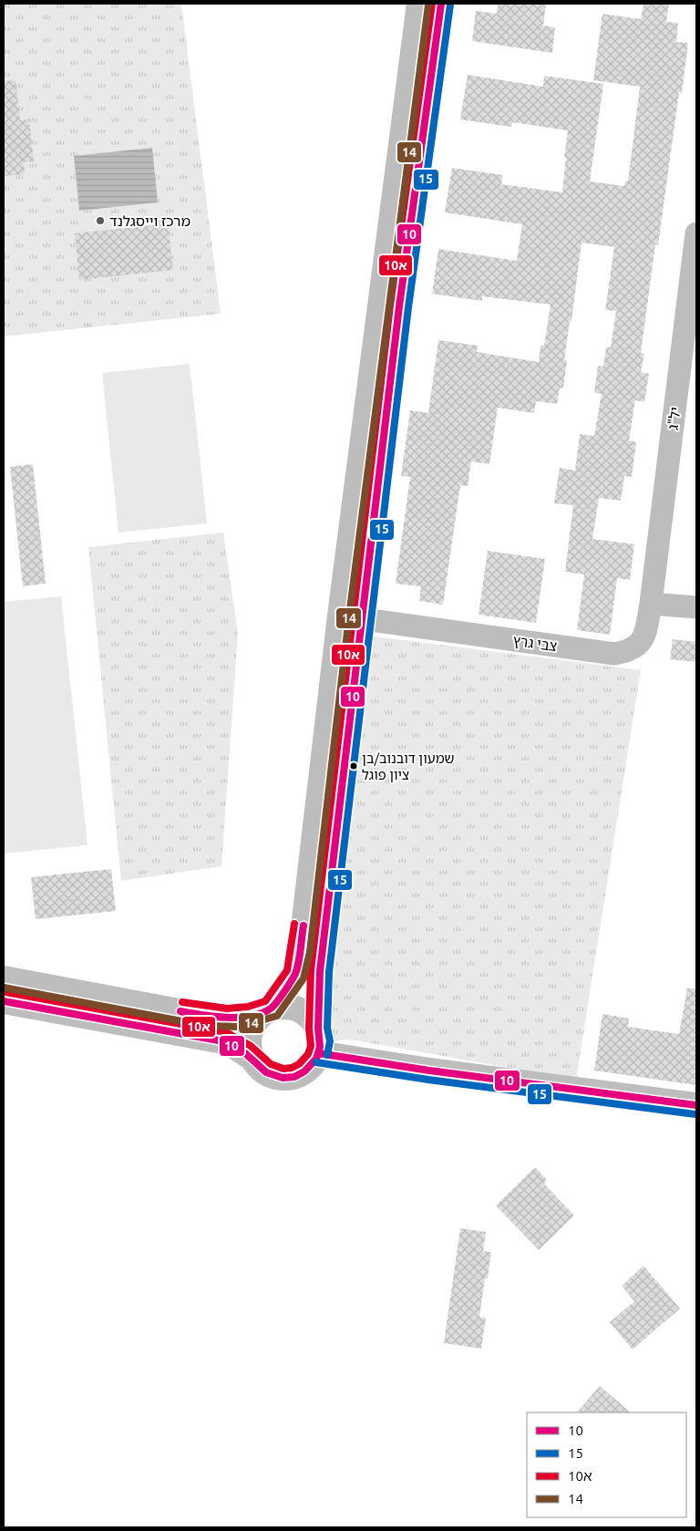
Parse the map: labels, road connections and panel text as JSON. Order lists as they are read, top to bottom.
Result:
{
  "streets": {
    "street": ["יל\"ג", "צבי גרץ"]
  },
  "crossings": [
    ["יל\"ג", "צבי גרץ"]
  ],
  "places": ["מרכז וייסגלנד", "שמעון דובנוב/בן ציון פוגל"],
  "lines": [
    "transit line 10",
    "transit line 10א",
    "transit line 15",
    "transit line 14"
  ],
  "legend": [
    "10",
    "15",
    "10א",
    "14"
  ]
}
